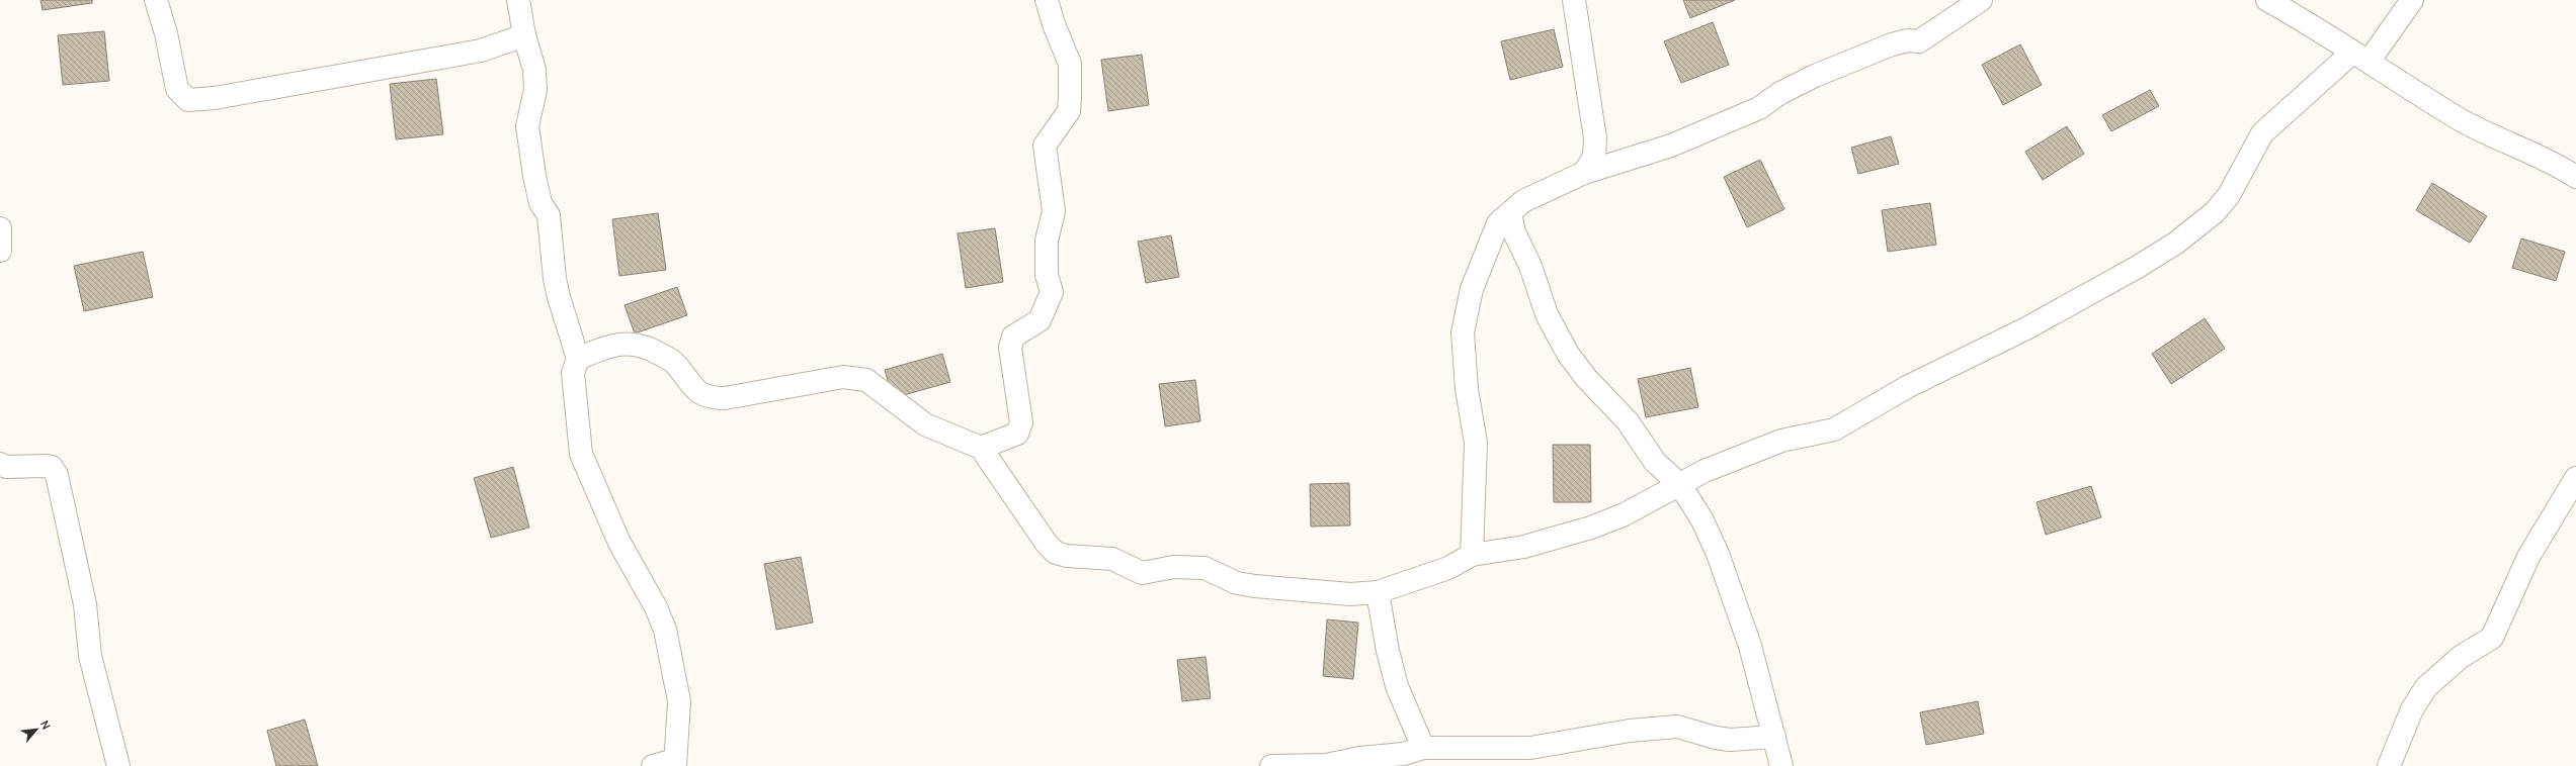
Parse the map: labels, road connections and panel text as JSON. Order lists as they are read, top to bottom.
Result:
{
  "north": "top right"
}
